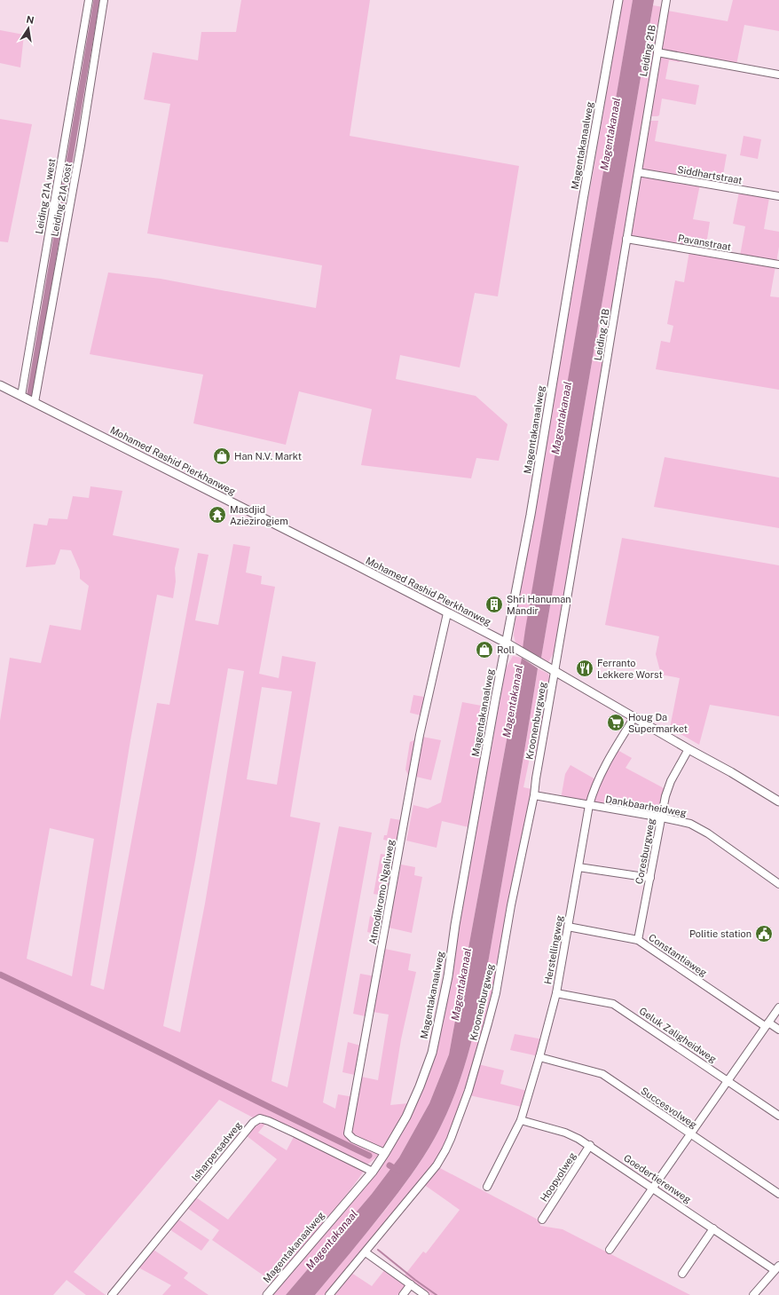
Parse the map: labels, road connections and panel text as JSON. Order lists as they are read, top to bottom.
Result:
{
  "streets": {
    "street": [
      "Leiding 21B",
      "Magentakanaalweg",
      "Siddhartstraat",
      "Leiding 21A west",
      "Leiding 21A oost",
      "Pavanstraat",
      "Mohamed Rashid Pierkhanweg",
      "Kroonenburgweg",
      "Dankbaarheidweg",
      "Coresburgweg",
      "Atmodikromo Ngaliweg",
      "Herstellingweg",
      "Constantiaweg",
      "Geluk Zaligheidweg",
      "Succesvolweg",
      "Isharpersadweg",
      "Hoopvolweg",
      "Goedertierenweg"
    ]
  },
  "crossings": [
    ["Leiding 21B", "Siddhartstraat"],
    ["Leiding 21B", "Pavanstraat"],
    ["Leiding 21B", "Mohamed Rashid Pierkhanweg"],
    ["Leiding 21B", "Kroonenburgweg"],
    ["Magentakanaalweg", "Mohamed Rashid Pierkhanweg"],
    ["Magentakanaalweg", "Atmodikromo Ngaliweg"],
    ["Magentakanaalweg", "Isharpersadweg"],
    ["Leiding 21A west", "Mohamed Rashid Pierkhanweg"],
    ["Leiding 21A oost", "Mohamed Rashid Pierkhanweg"],
    ["Mohamed Rashid Pierkhanweg", "Kroonenburgweg"],
    ["Mohamed Rashid Pierkhanweg", "Coresburgweg"],
    ["Mohamed Rashid Pierkhanweg", "Atmodikromo Ngaliweg"],
    ["Mohamed Rashid Pierkhanweg", "Herstellingweg"],
    ["Kroonenburgweg", "Dankbaarheidweg"],
    ["Dankbaarheidweg", "Coresburgweg"],
    ["Dankbaarheidweg", "Herstellingweg"],
    ["Coresburgweg", "Constantiaweg"],
    ["Herstellingweg", "Constantiaweg"],
    ["Herstellingweg", "Geluk Zaligheidweg"],
    ["Herstellingweg", "Succesvolweg"],
    ["Herstellingweg", "Goedertierenweg"],
    ["Hoopvolweg", "Goedertierenweg"]
  ],
  "water": ["Magentakanaal"],
  "places": {
    "shop": ["Han N.V. Markt", "Roll"],
    "temple": ["Masdjid Aziezirogiem"],
    "building": ["Shri Hanuman Mandir"],
    "restaurant": ["Ferranto Lekkere Worst"],
    "supermarket": ["Houg Da Supermarket"],
    "public building": ["Politie station"]
  },
  "north": "top"
}
